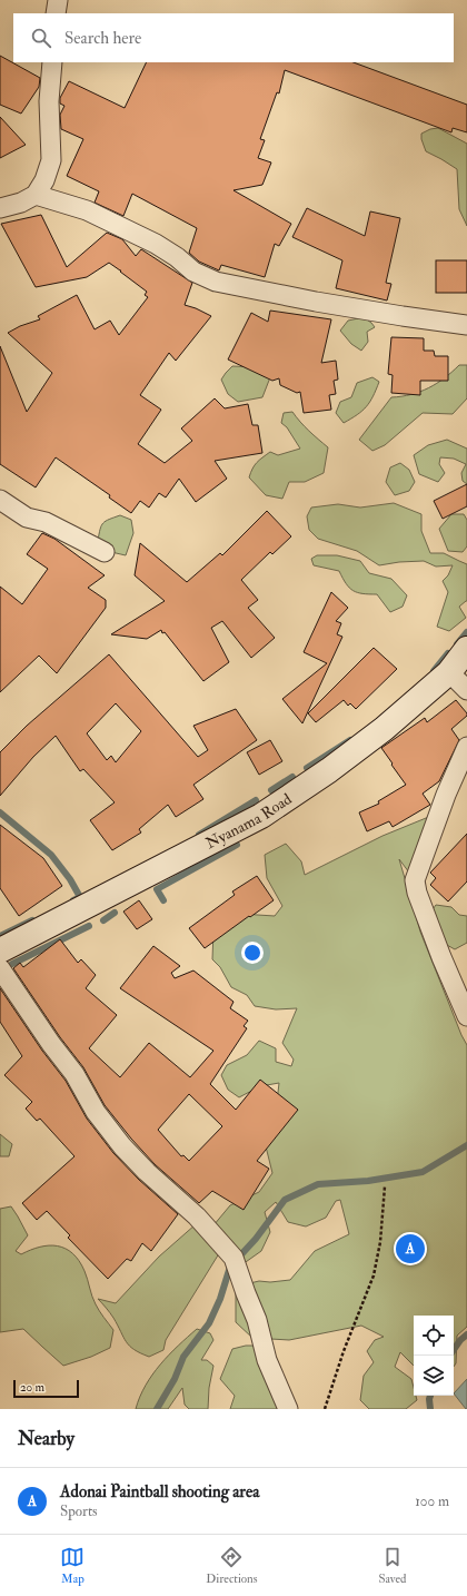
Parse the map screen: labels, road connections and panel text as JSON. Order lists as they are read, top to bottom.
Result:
{
  "streets": {
    "street": ["Nyanama Road"]
  },
  "scale_bar": "20 m",
  "page": {
    "search": "Search here",
    "pins": "A",
    "scale": "20 m",
    "heading": "Nearby",
    "list": [
      {
        "mark": "A",
        "name": "Adonai Paintball shooting area",
        "note": "Sports",
        "value": "100 m"
      }
    ],
    "nav": ["Map", "Directions", "Saved"]
  }
}
